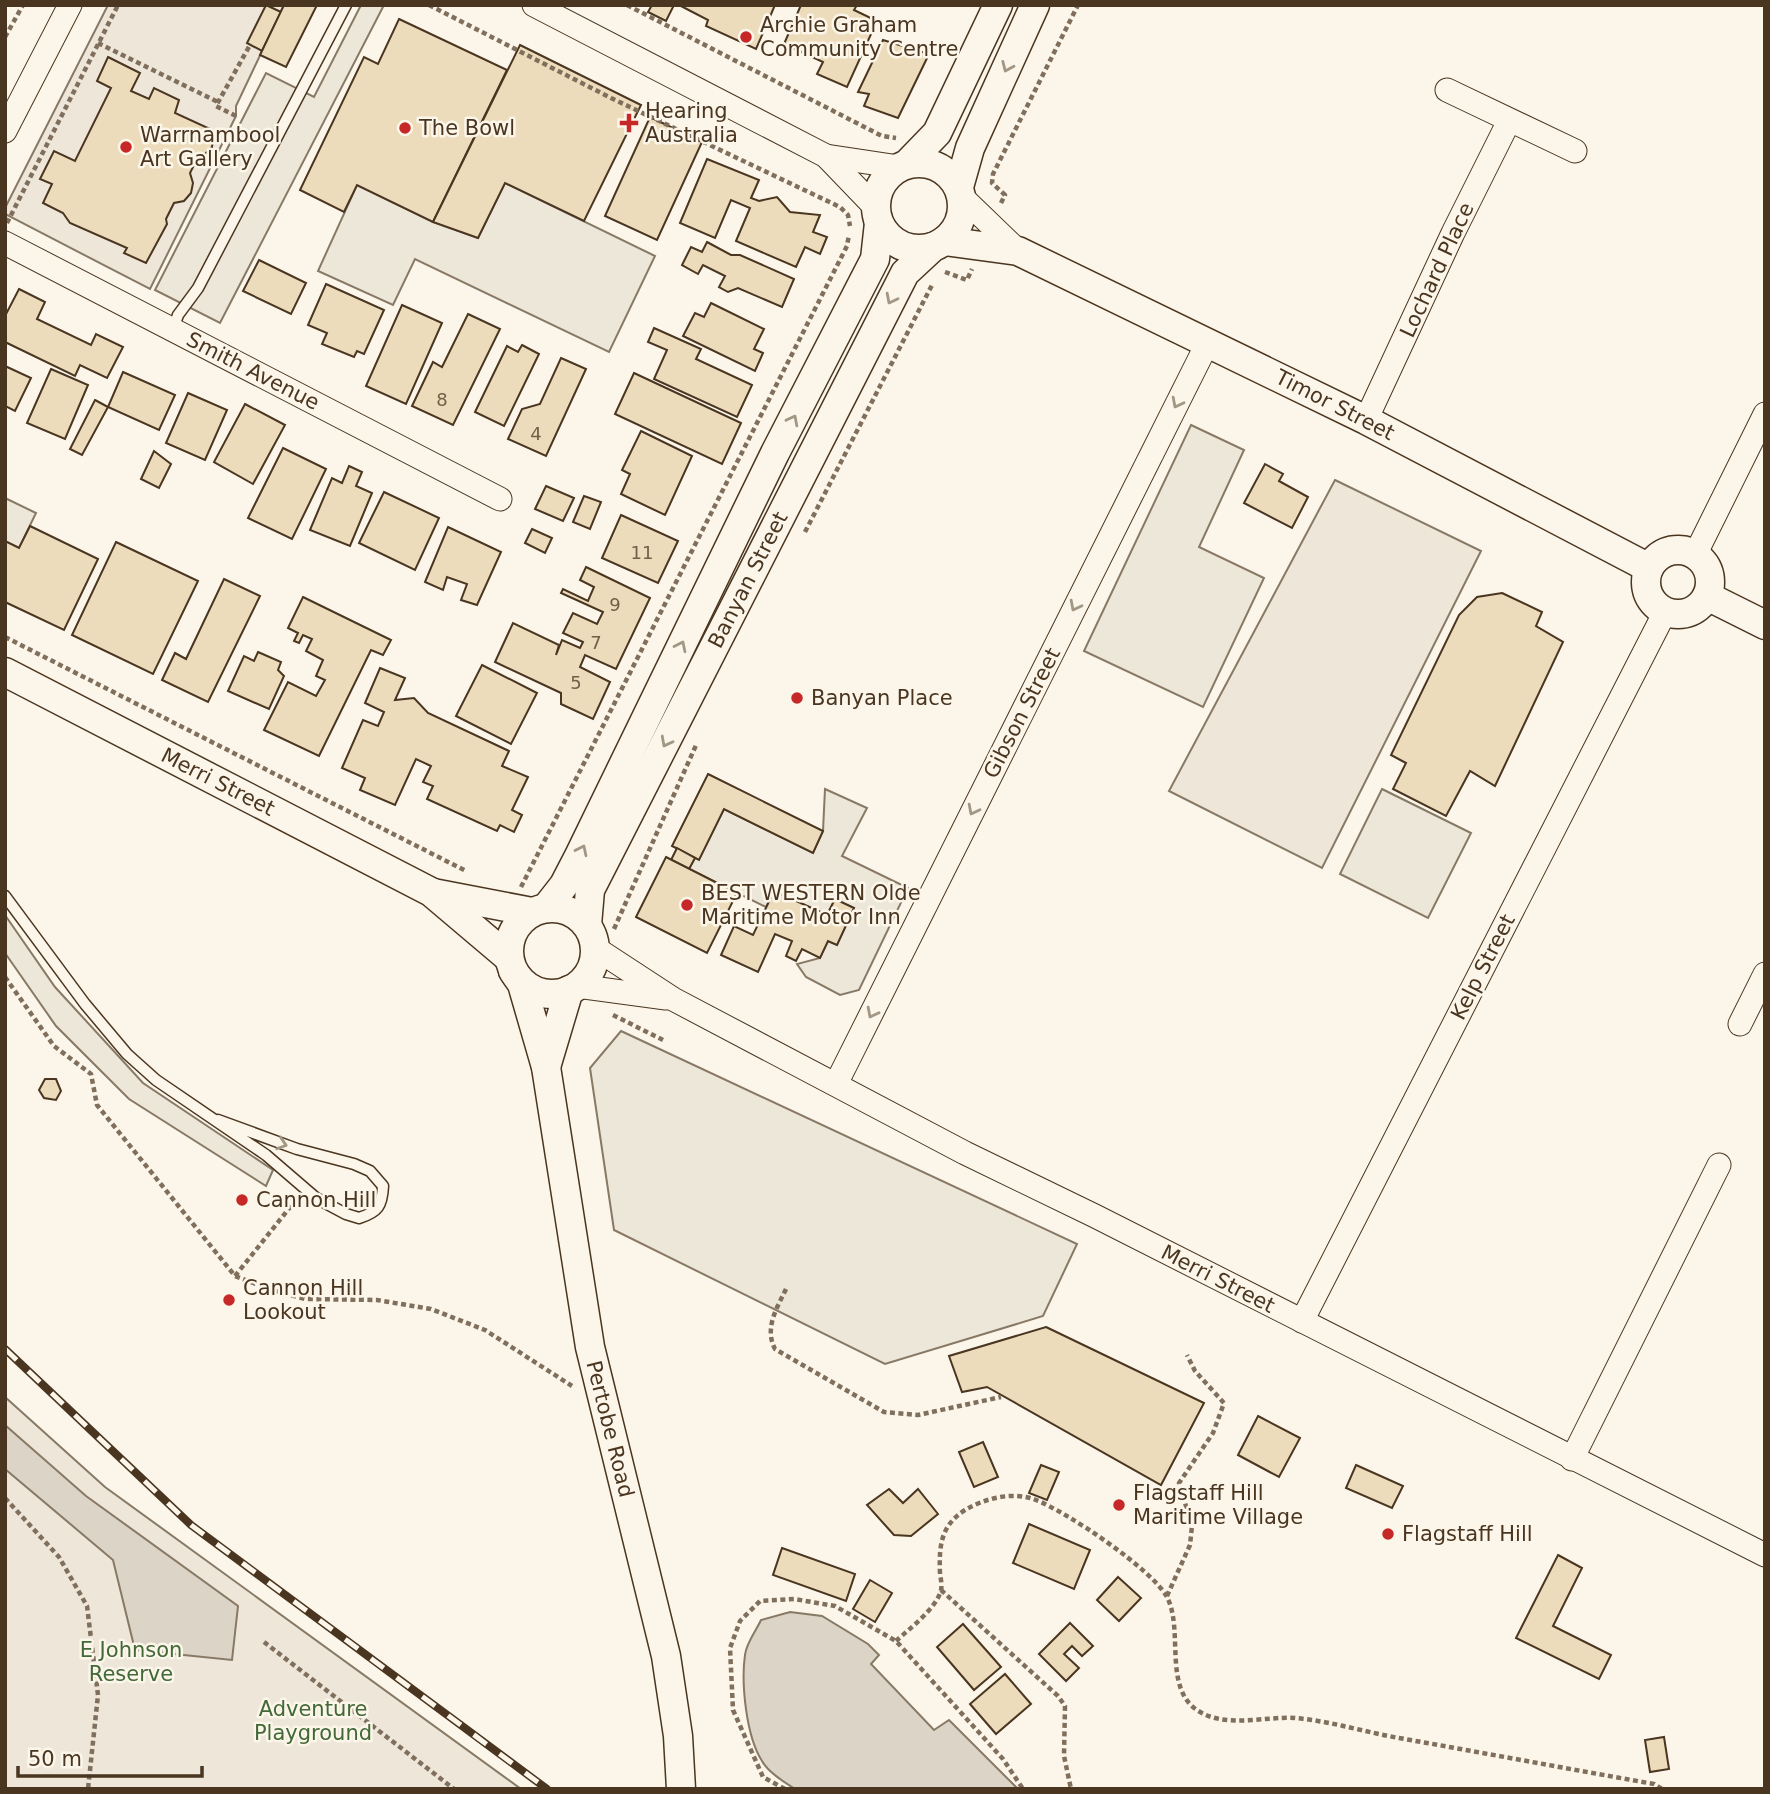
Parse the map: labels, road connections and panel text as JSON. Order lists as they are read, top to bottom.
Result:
{
  "streets": {
    "street": [
      "Lochard Place",
      "Smith Avenue",
      "Timor Street",
      "Banyan Street",
      "Gibson Street",
      "Merri Street",
      "Kelp Street",
      "Pertobe Road"
    ]
  },
  "crossings": [
    ["Lochard Place", "Timor Street"],
    ["Timor Street", "Banyan Street"],
    ["Timor Street", "Gibson Street"],
    ["Timor Street", "Kelp Street"],
    ["Banyan Street", "Merri Street"],
    ["Banyan Street", "Pertobe Road"],
    ["Gibson Street", "Merri Street"],
    ["Merri Street", "Kelp Street"],
    ["Merri Street", "Pertobe Road"]
  ],
  "one_way": ["Gibson Street"],
  "parks": ["E Johnson Reserve", "Adventure Playground"],
  "places": {
    "other": [
      "Archie Graham Community Centre",
      "The Bowl",
      "Warrnambool Art Gallery",
      "Banyan Place",
      "BEST WESTERN Olde Maritime Motor Inn",
      "Cannon Hill",
      "Cannon Hill Lookout",
      "Flagstaff Hill Maritime Village",
      "Flagstaff Hill"
    ],
    "health": ["Hearing Australia"]
  },
  "house_numbers": [
    "8",
    "4",
    "11",
    "9",
    "7",
    "5"
  ],
  "scale_bar": "50 m"
}
